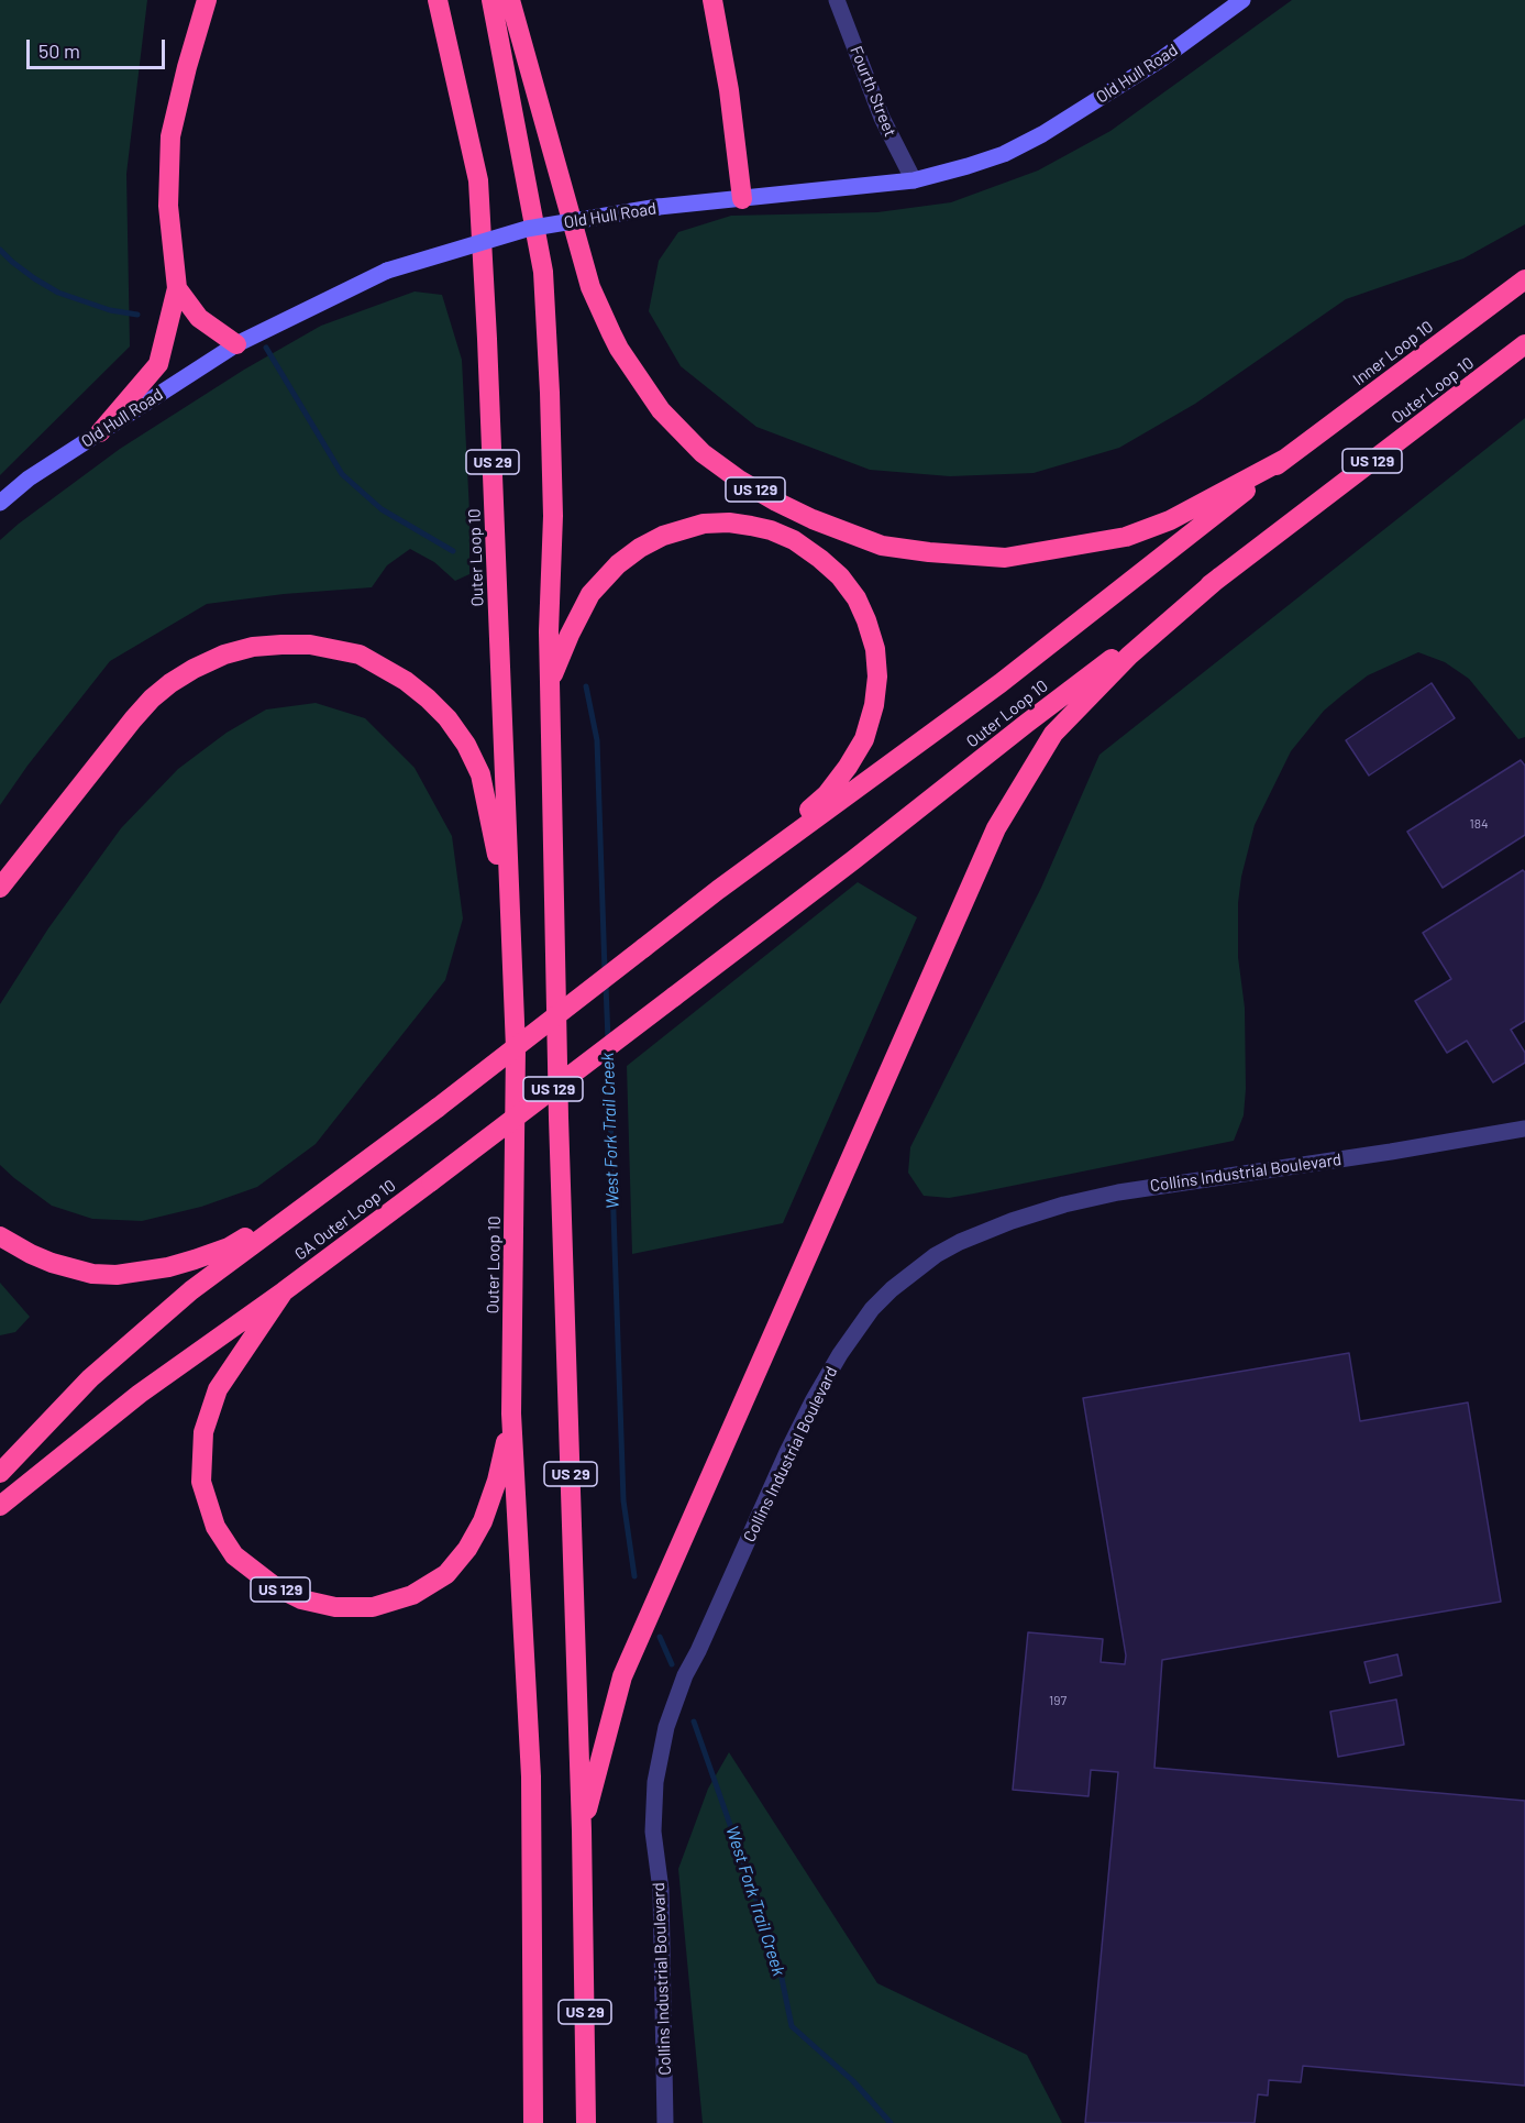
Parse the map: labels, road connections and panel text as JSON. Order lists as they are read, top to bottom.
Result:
{
  "streets": {
    "highway": [
      "Inner Loop 10",
      "Outer Loop 10",
      "US 129",
      "US 29",
      "GA Outer Loop 10"
    ],
    "main road": ["Old Hull Road"],
    "street": ["Fourth Street", "Collins Industrial Boulevard"]
  },
  "crossings": [
    ["Old Hull Road", "Fourth Street"],
    ["Inner Loop 10", "US 129"],
    ["Outer Loop 10", "US 129"],
    ["Outer Loop 10", "US 29"],
    ["Outer Loop 10", "GA Outer Loop 10"],
    ["US 129", "US 29"],
    ["US 129", "GA Outer Loop 10"]
  ],
  "water": ["West Fork Trail Creek"],
  "house_numbers": ["184", "197"],
  "scale_bar": "50 m"
}
